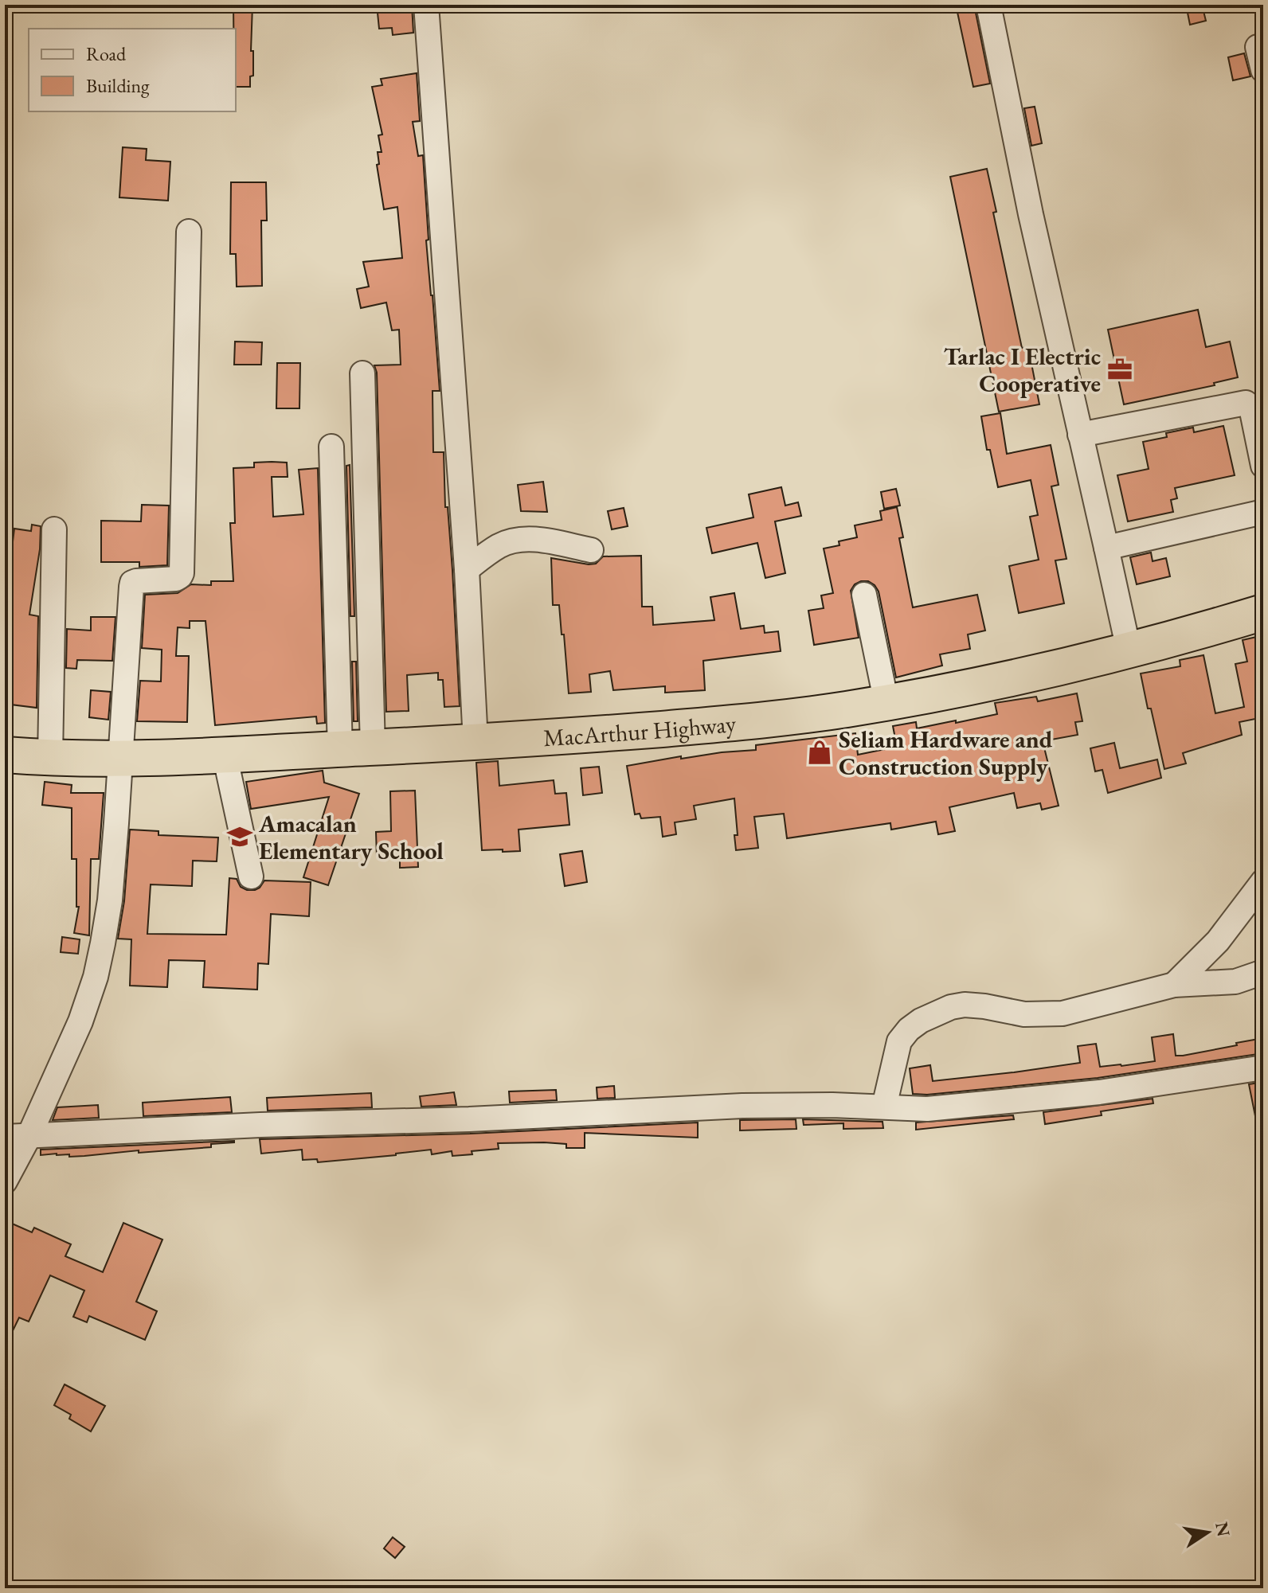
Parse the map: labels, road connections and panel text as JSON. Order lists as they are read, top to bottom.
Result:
{
  "streets": {
    "highway": ["MacArthur Highway"]
  },
  "places": {
    "office": ["Tarlac I Electric Cooperative"],
    "shop": ["Seliam Hardware and Construction Supply"],
    "school or university": ["Amacalan Elementary School"]
  },
  "legend": ["Road", "Building"],
  "north": "right"
}
